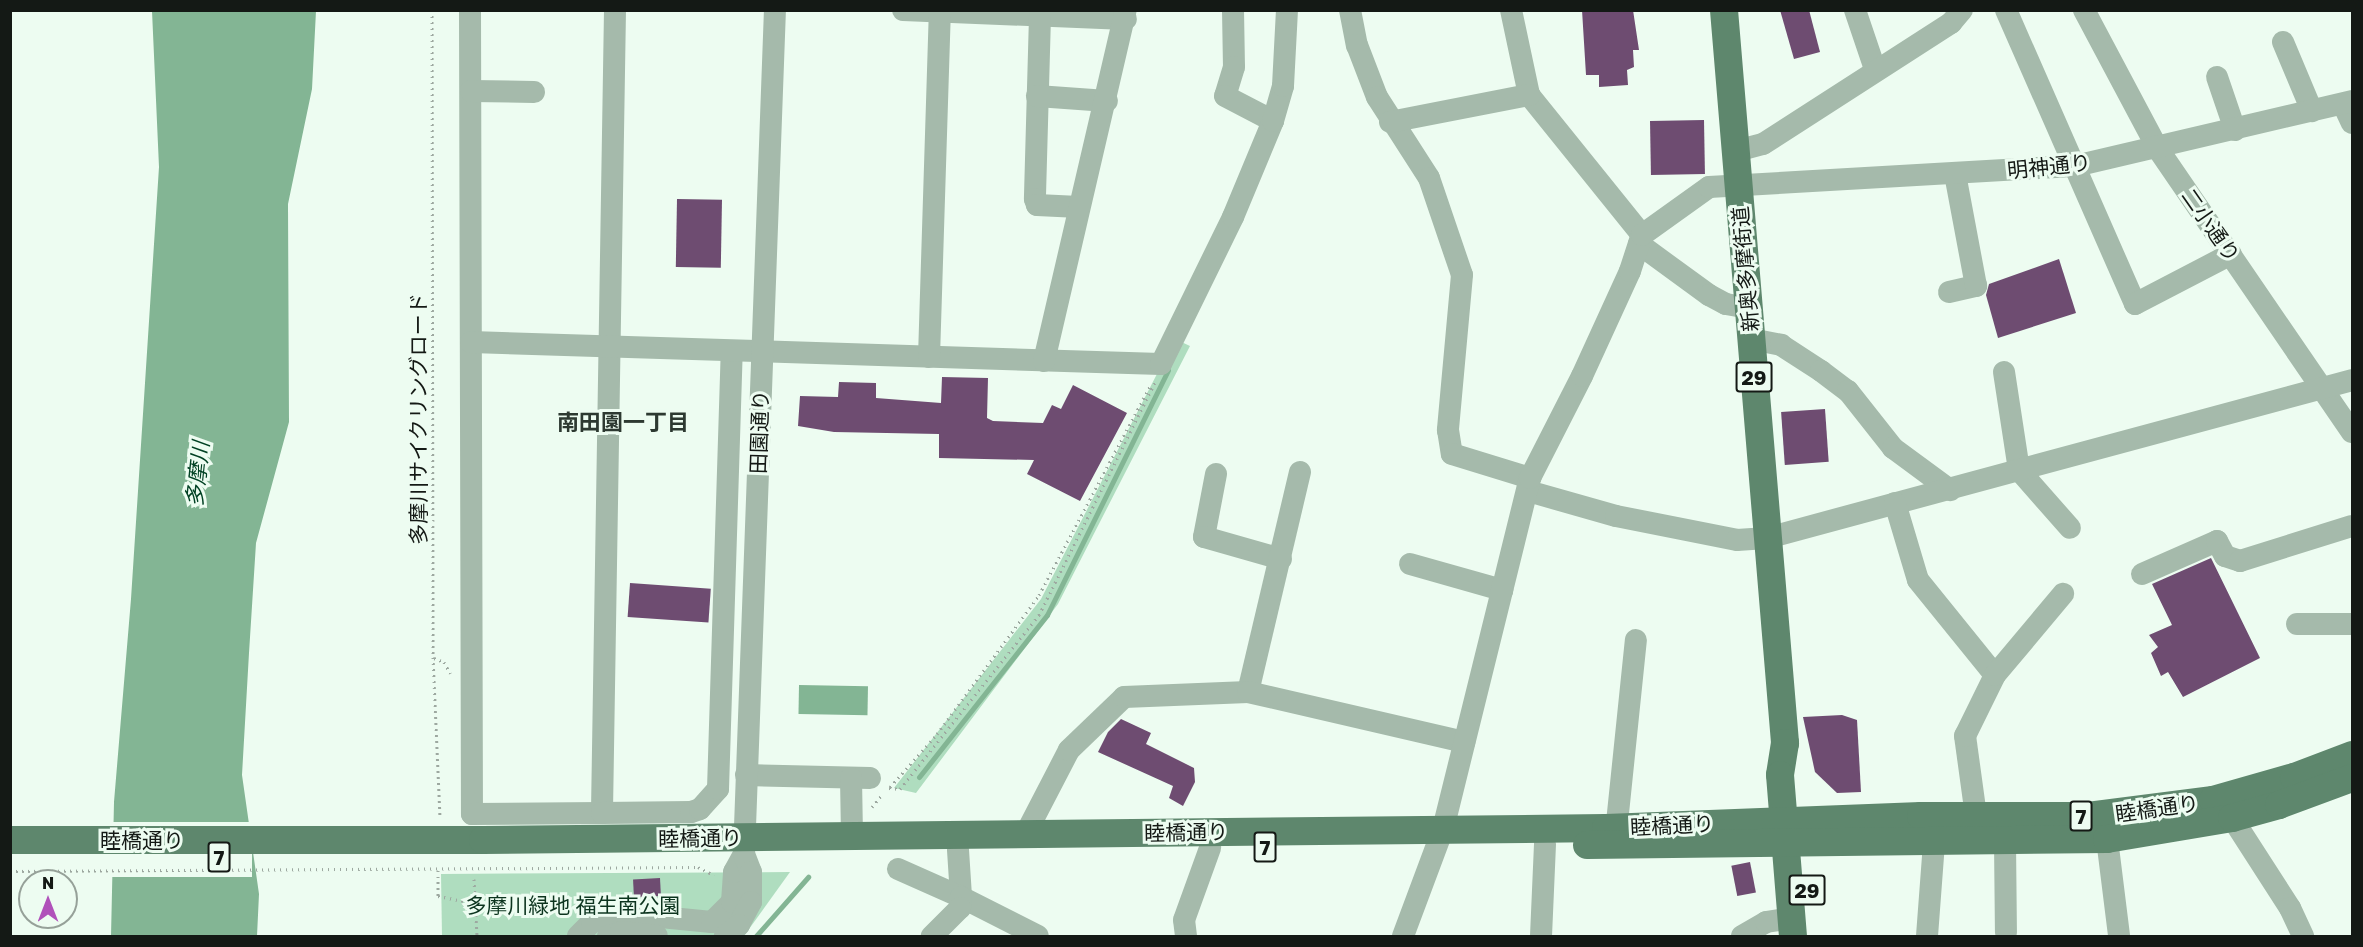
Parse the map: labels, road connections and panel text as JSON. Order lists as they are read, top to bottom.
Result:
{
  "streets": {
    "main road": [
      "新奥多摩街道",
      "29",
      "睦橋通り",
      "7"
    ],
    "street": ["明神通り", "二小通り", "田園通り"],
    "path": ["多摩川サイクリングロード"]
  },
  "crossings": [
    ["明神通り", "二小通り"],
    ["明神通り", "新奥多摩街道"],
    ["新奥多摩街道", "睦橋通り"],
    ["多摩川サイクリングロード", "睦橋通り"],
    ["田園通り", "睦橋通り"]
  ],
  "districts": ["南田園一丁目"],
  "water": ["多摩川"],
  "parks": ["多摩川緑地 福生南公園"],
  "north": "top"
}
